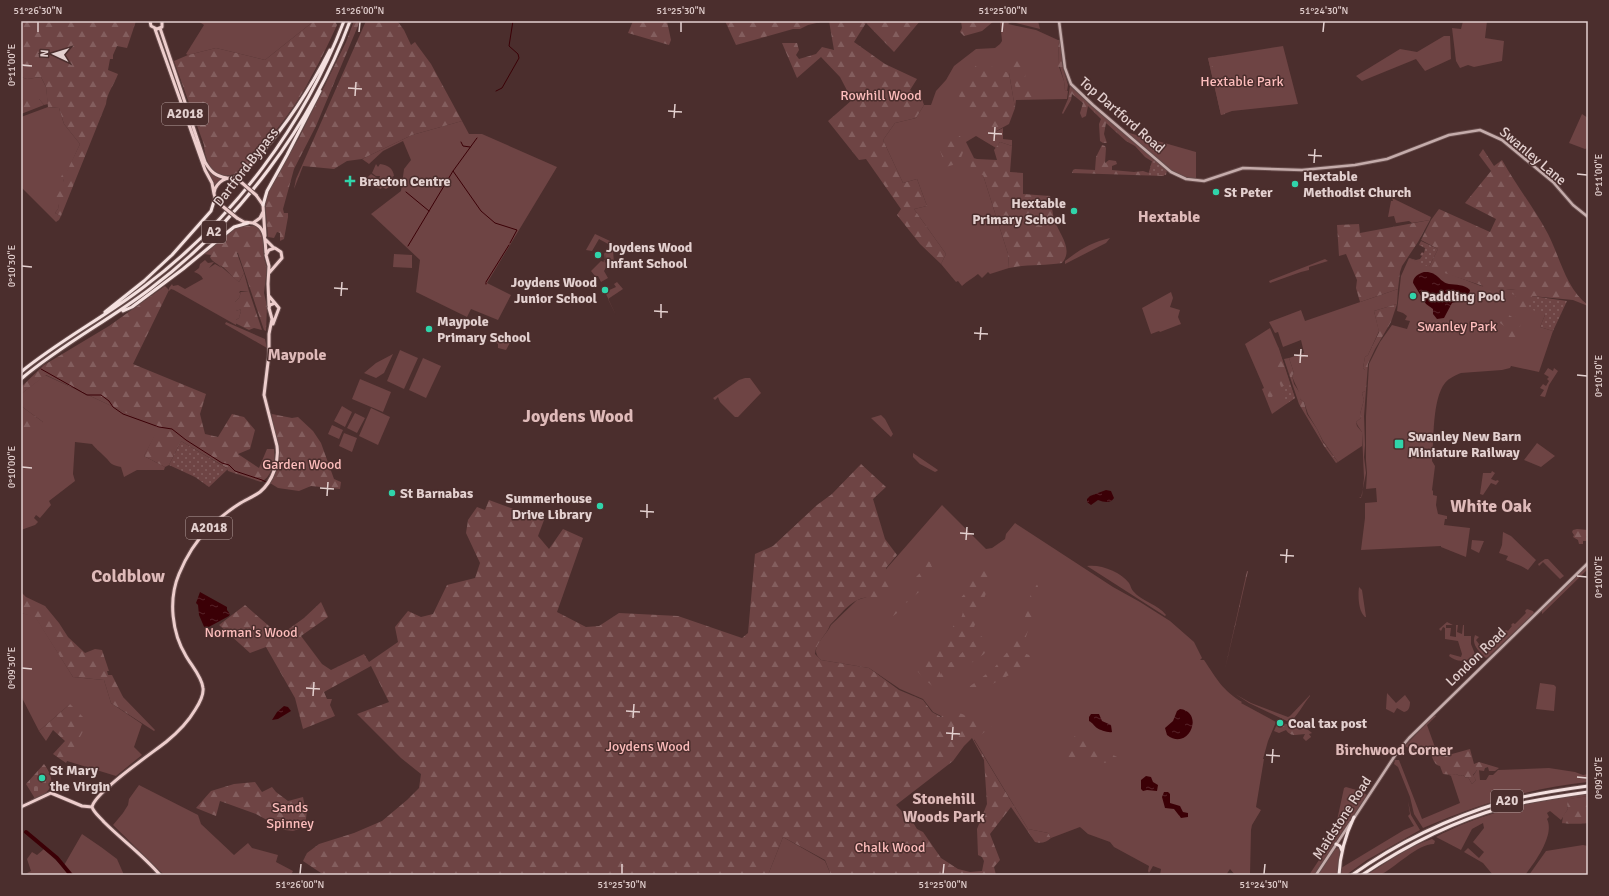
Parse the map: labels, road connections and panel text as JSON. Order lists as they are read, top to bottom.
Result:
{
  "streets": {
    "highway": ["Dartford Bypass", "A2", "A20"],
    "main road": [
      "A2018",
      "Top Dartford Road",
      "Swanley Lane",
      "London Road",
      "Maidstone Road"
    ]
  },
  "crossings": [
    ["Top Dartford Road", "Swanley Lane"],
    ["London Road", "Maidstone Road"]
  ],
  "districts": [
    "Hextable",
    "Maypole",
    "Joydens Wood",
    "White Oak",
    "Coldblow",
    "Birchwood Corner",
    "Stonehill Woods Park"
  ],
  "parks": [
    "Hextable Park",
    "Rowhill Wood",
    "Swanley Park",
    "Garden Wood",
    "Norman's Wood",
    "Joydens Wood",
    "Sands Spinney",
    "Chalk Wood"
  ],
  "places": {
    "health": ["Bracton Centre"],
    "other": [
      "Hextable Methodist Church",
      "St Peter",
      "Hextable Primary School",
      "Joydens Wood Infant School",
      "Joydens Wood Junior School",
      "Paddling Pool",
      "Maypole Primary School",
      "St Barnabas",
      "Summerhouse Drive Library",
      "Coal tax post",
      "St Mary the Virgin"
    ],
    "transit": ["Swanley New Barn Miniature Railway"]
  },
  "north": "left",
  "coordinates": [
    "51°26'30\"N",
    "51°26'00\"N",
    "51°25'30\"N",
    "51°25'00\"N",
    "51°24'30\"N",
    "0°11'00\"E",
    "0°10'30\"E",
    "0°10'00\"E",
    "0°09'30\"E"
  ]
}
